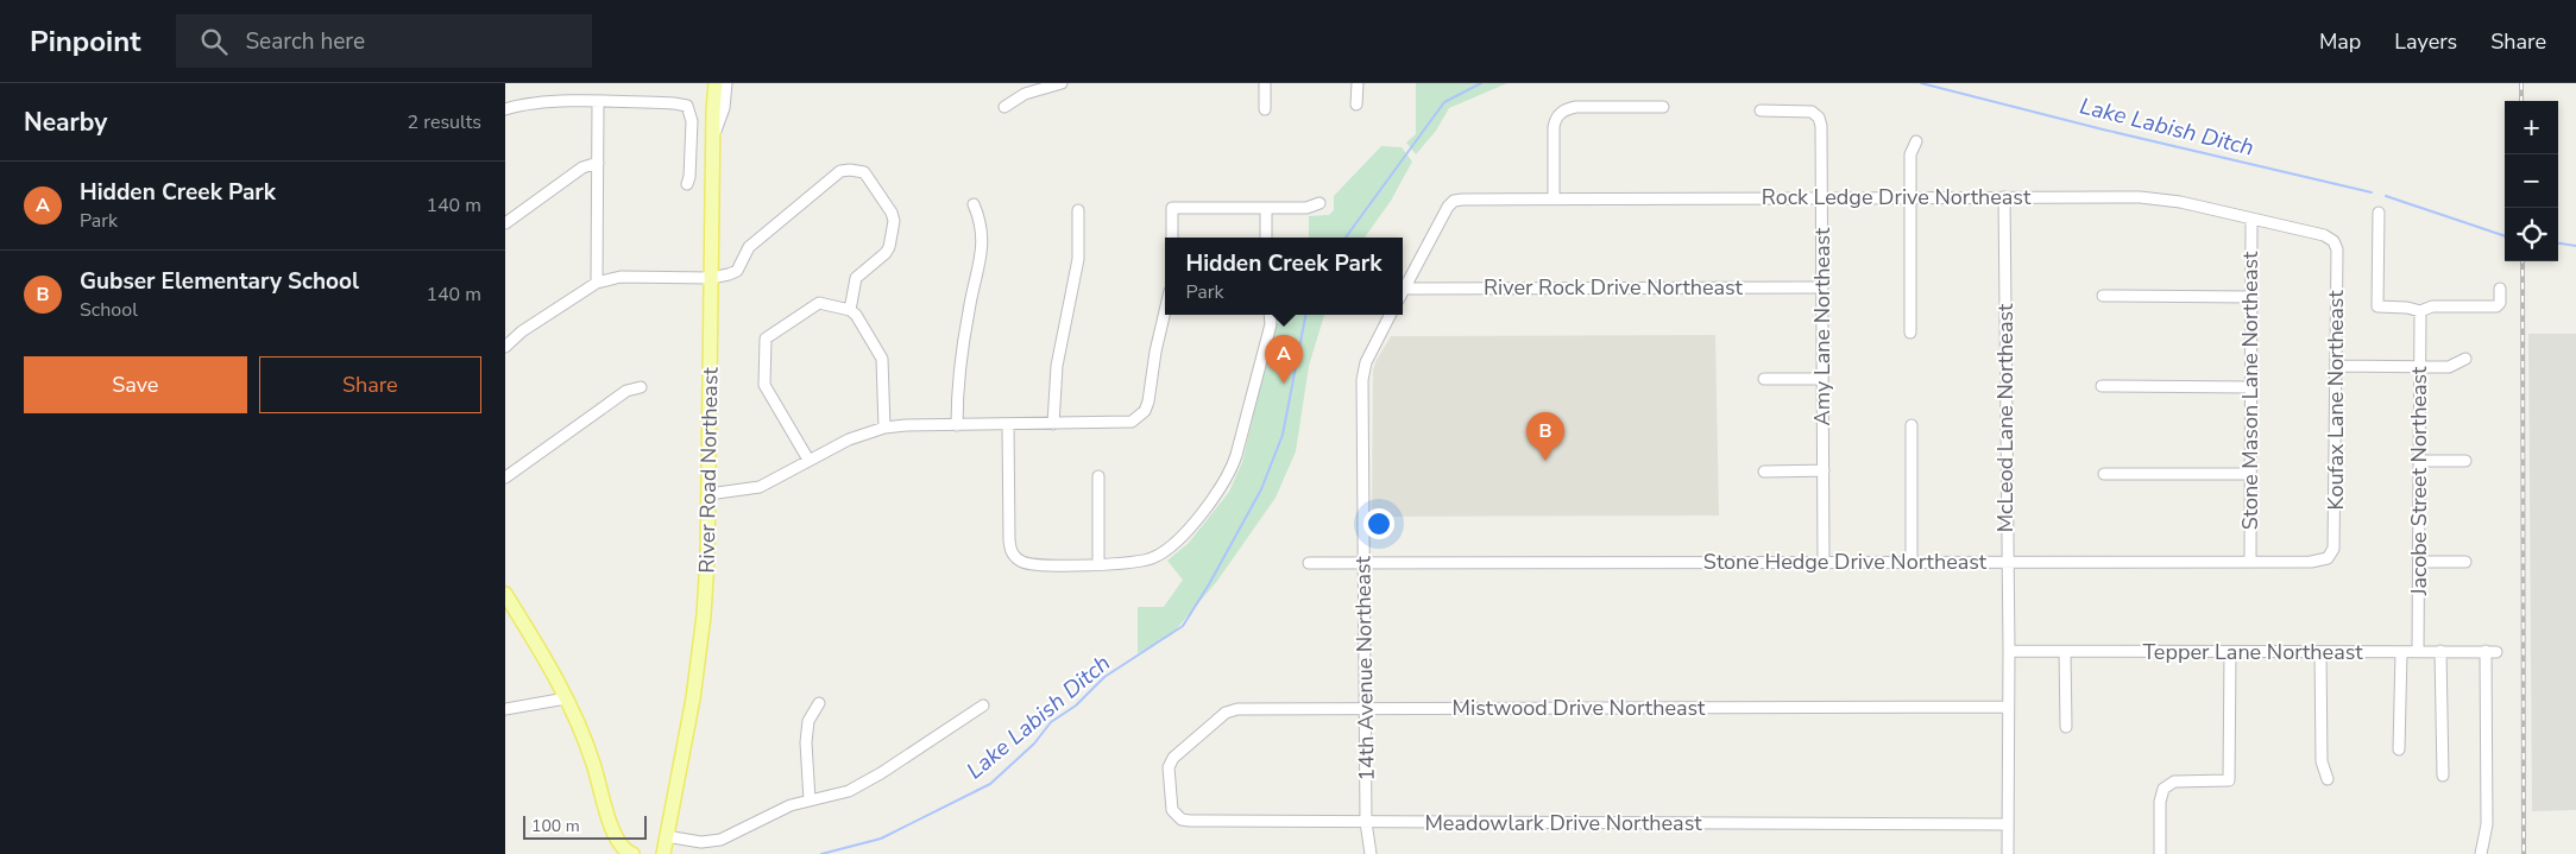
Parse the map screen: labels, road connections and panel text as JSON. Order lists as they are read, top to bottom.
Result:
{
  "streets": {
    "main road": ["River Road Northeast"],
    "street": [
      "Rock Ledge Drive Northeast",
      "River Rock Drive Northeast",
      "Amy Lane Northeast",
      "Stone Mason Lane Northeast",
      "Koufax Lane Northeast",
      "McLeod Lane Northeast",
      "Jacobe Street Northeast",
      "Stone Hedge Drive Northeast",
      "Tepper Lane Northeast",
      "14th Avenue Northeast",
      "Mistwood Drive Northeast",
      "Meadowlark Drive Northeast"
    ]
  },
  "crossings": [
    ["Rock Ledge Drive Northeast", "River Rock Drive Northeast"],
    ["Rock Ledge Drive Northeast", "Amy Lane Northeast"],
    ["Rock Ledge Drive Northeast", "Stone Mason Lane Northeast"],
    ["Rock Ledge Drive Northeast", "Koufax Lane Northeast"],
    ["Rock Ledge Drive Northeast", "McLeod Lane Northeast"],
    ["River Rock Drive Northeast", "Amy Lane Northeast"],
    ["Amy Lane Northeast", "Stone Hedge Drive Northeast"],
    ["Stone Mason Lane Northeast", "Stone Hedge Drive Northeast"],
    ["Koufax Lane Northeast", "Stone Hedge Drive Northeast"],
    ["McLeod Lane Northeast", "Stone Hedge Drive Northeast"],
    ["McLeod Lane Northeast", "Tepper Lane Northeast"],
    ["McLeod Lane Northeast", "Mistwood Drive Northeast"],
    ["McLeod Lane Northeast", "Meadowlark Drive Northeast"],
    ["Jacobe Street Northeast", "Tepper Lane Northeast"],
    ["Stone Hedge Drive Northeast", "14th Avenue Northeast"],
    ["14th Avenue Northeast", "Mistwood Drive Northeast"],
    ["14th Avenue Northeast", "Meadowlark Drive Northeast"],
    ["Mistwood Drive Northeast", "Meadowlark Drive Northeast"]
  ],
  "water": ["Lake Labish Ditch"],
  "scale_bar": "100 m",
  "page": {
    "header": "Pinpoint",
    "search": "Search here",
    "nav": ["Map", "Layers", "Share"],
    "heading": ["Nearby", "2 results"],
    "map_buttons": ["+", "−"],
    "list": [
      {
        "mark": "A",
        "name": "Hidden Creek Park",
        "note": "Park",
        "value": "140 m"
      },
      {
        "mark": "B",
        "name": "Gubser Elementary School",
        "note": "School",
        "value": "140 m"
      }
    ],
    "popup": ["Hidden Creek Park", "Park"],
    "pins": ["A", "B"],
    "buttons": ["Save", "Share"],
    "scale": "100 m"
  }
}
